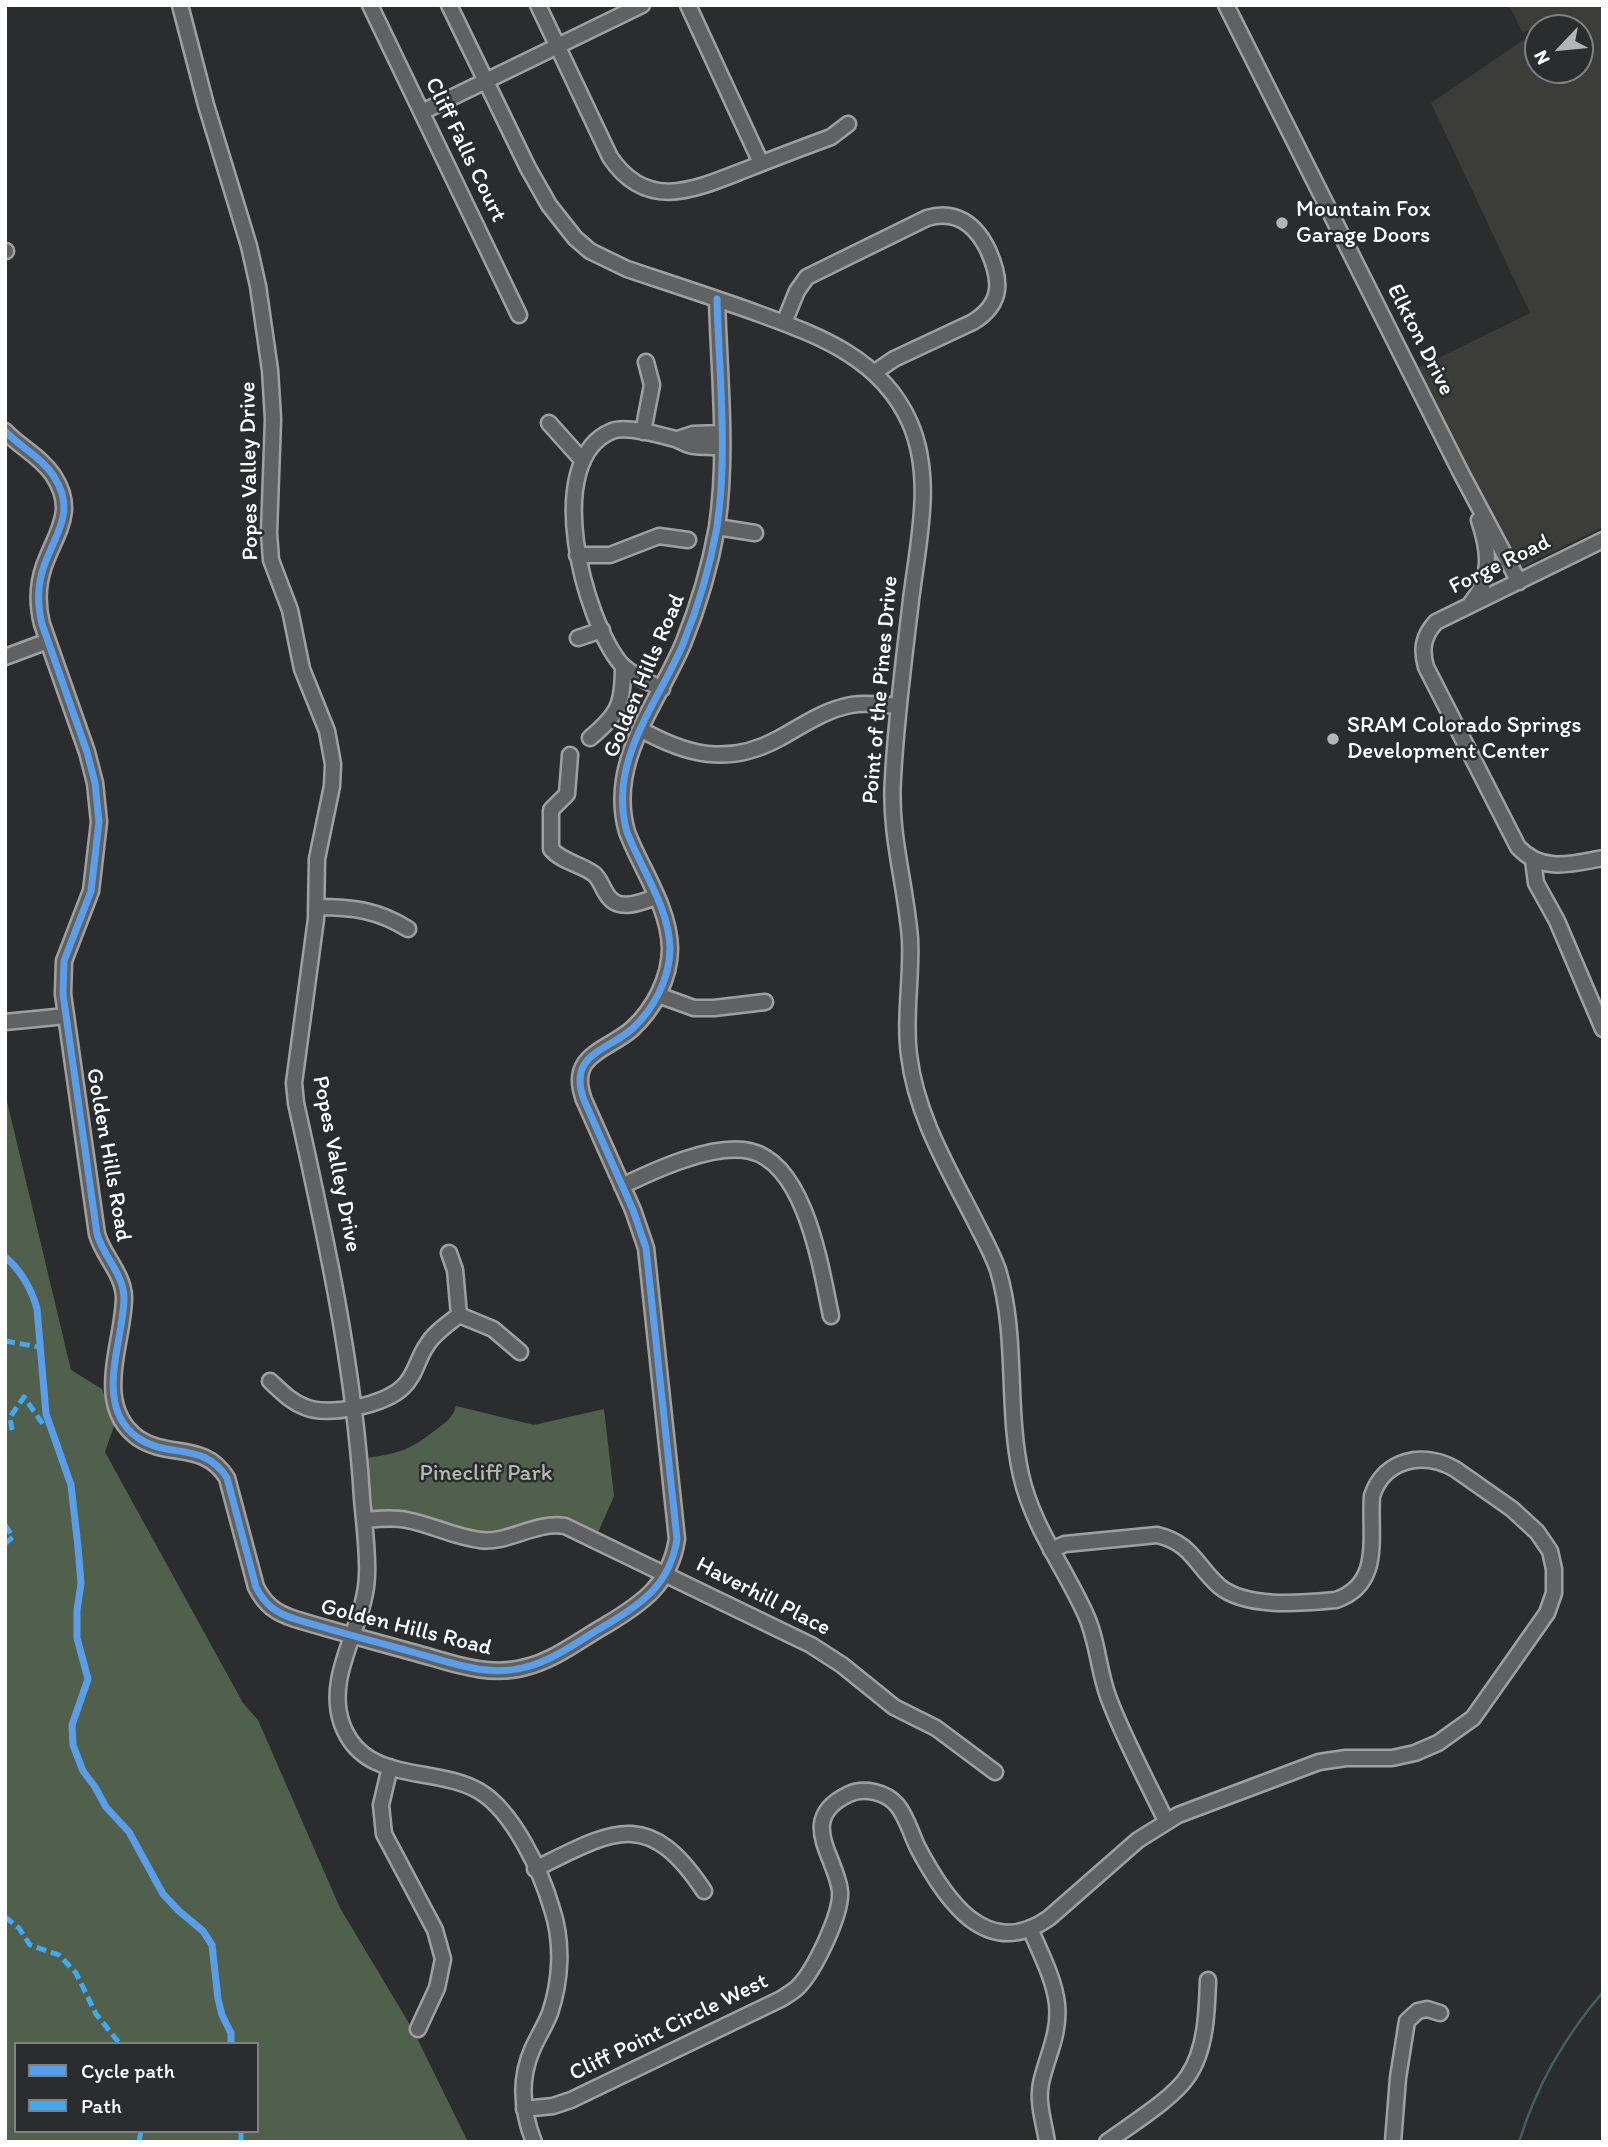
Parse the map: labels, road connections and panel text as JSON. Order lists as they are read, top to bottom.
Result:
{
  "streets": {
    "street": [
      "Cliff Falls Court",
      "Elkton Drive",
      "Popes Valley Drive",
      "Forge Road",
      "Golden Hills Road",
      "Point of the Pines Drive",
      "Haverhill Place",
      "Cliff Point Circle West"
    ]
  },
  "crossings": [
    ["Elkton Drive", "Forge Road"],
    ["Popes Valley Drive", "Golden Hills Road"],
    ["Popes Valley Drive", "Haverhill Place"],
    ["Popes Valley Drive", "Cliff Point Circle West"],
    ["Golden Hills Road", "Point of the Pines Drive"],
    ["Golden Hills Road", "Haverhill Place"],
    ["Point of the Pines Drive", "Cliff Point Circle West"]
  ],
  "parks": ["Pinecliff Park"],
  "places": ["Mountain Fox Garage Doors", "SRAM Colorado Springs Development Center"],
  "legend": ["Cycle path", "Path"],
  "north": "bottom left"
}
